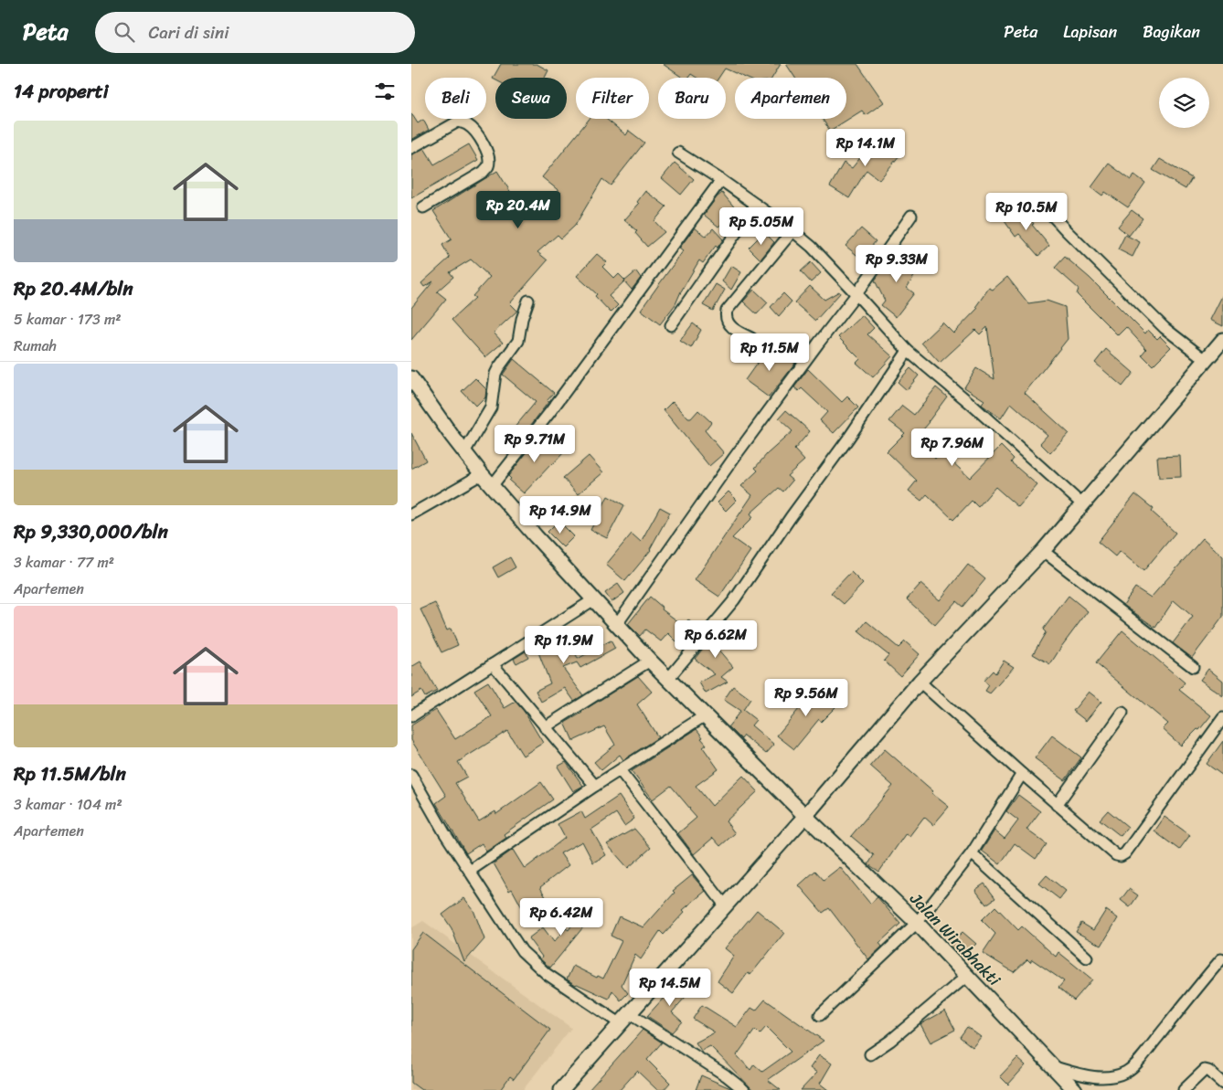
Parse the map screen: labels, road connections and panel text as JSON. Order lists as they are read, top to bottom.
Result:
{
  "streets": {
    "street": ["Jalan Wirabhakti"]
  },
  "page": {
    "header": "Peta",
    "search": "Cari di sini",
    "nav": ["Peta", "Lapisan", "Bagikan"],
    "heading": "14 properti",
    "chip": [
      "Beli",
      "Sewa",
      "Filter",
      "Baru",
      "Apartemen"
    ],
    "list": [
      {
        "name": "Rp 20.4M/bln",
        "note": "5 kamar · 173 m² · Rumah"
      },
      {
        "name": "Rp 9,330,000/bln",
        "note": "3 kamar · 77 m² · Apartemen"
      },
      {
        "name": "Rp 11.5M/bln",
        "note": "3 kamar · 104 m² · Apartemen"
      }
    ],
    "price": [
      "Rp 14.1M",
      "Rp 20.4M",
      "Rp 10.5M",
      "Rp 5.05M",
      "Rp 9.33M",
      "Rp 11.5M",
      "Rp 9.71M",
      "Rp 7.96M",
      "Rp 14.9M",
      "Rp 6.62M",
      "Rp 11.9M",
      "Rp 9.56M",
      "Rp 6.42M",
      "Rp 14.5M"
    ]
  }
}
